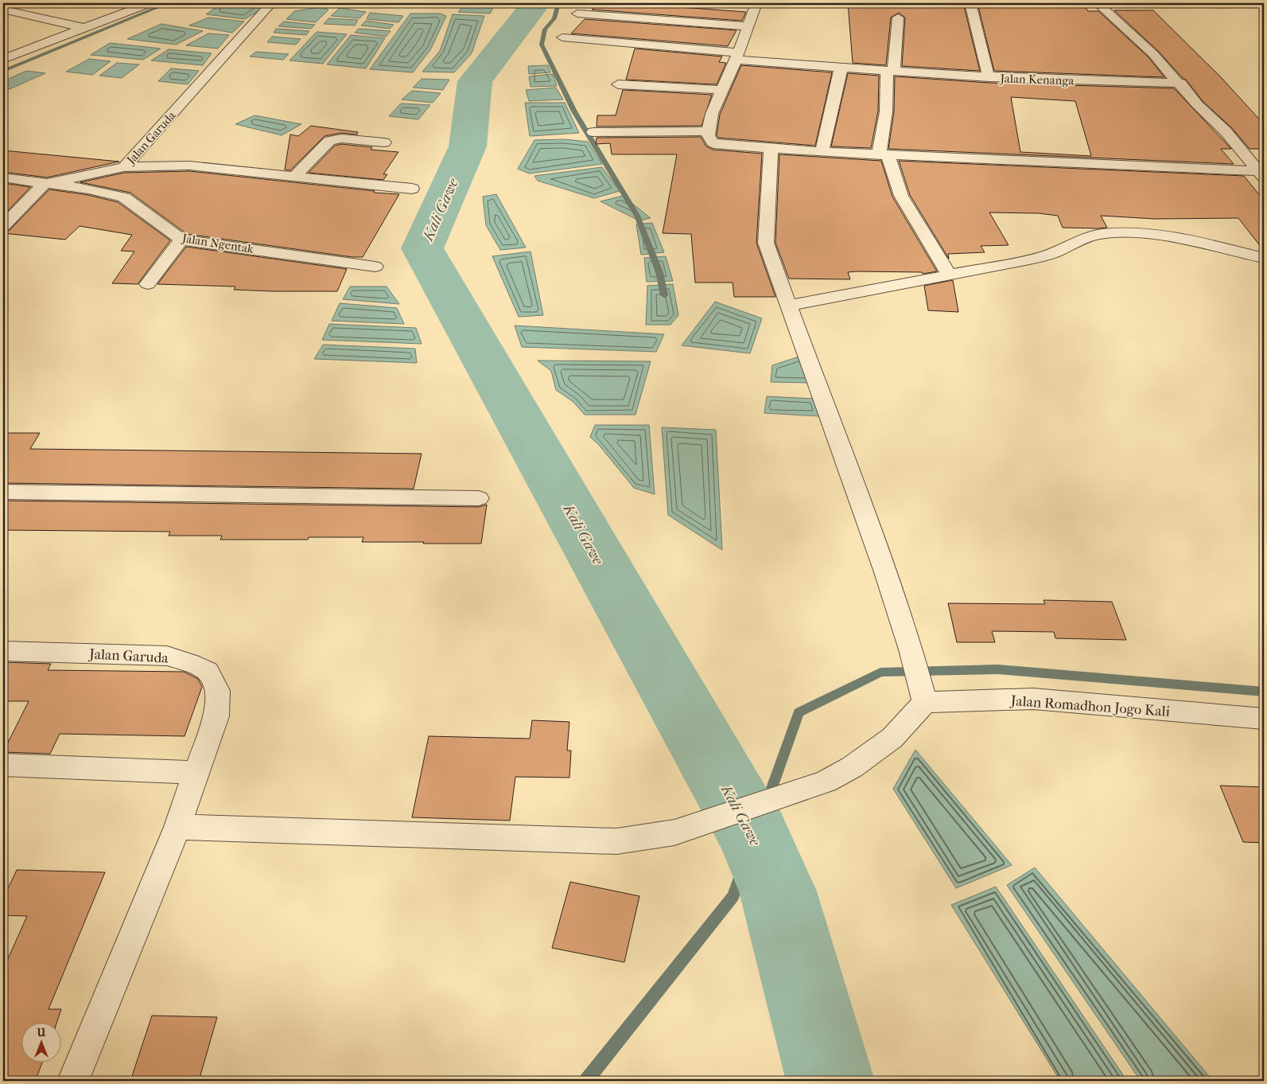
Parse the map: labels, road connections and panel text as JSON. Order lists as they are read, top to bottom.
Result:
{
  "streets": {
    "street": [
      "Jalan Kenanga",
      "Jalan Garuda",
      "Jalan Ngentak",
      "Jalan Romadhon Jogo Kali"
    ]
  },
  "crossings": [
    ["Jalan Garuda", "Jalan Ngentak"]
  ],
  "water": ["Kali Gawe"],
  "north": "top"
}
